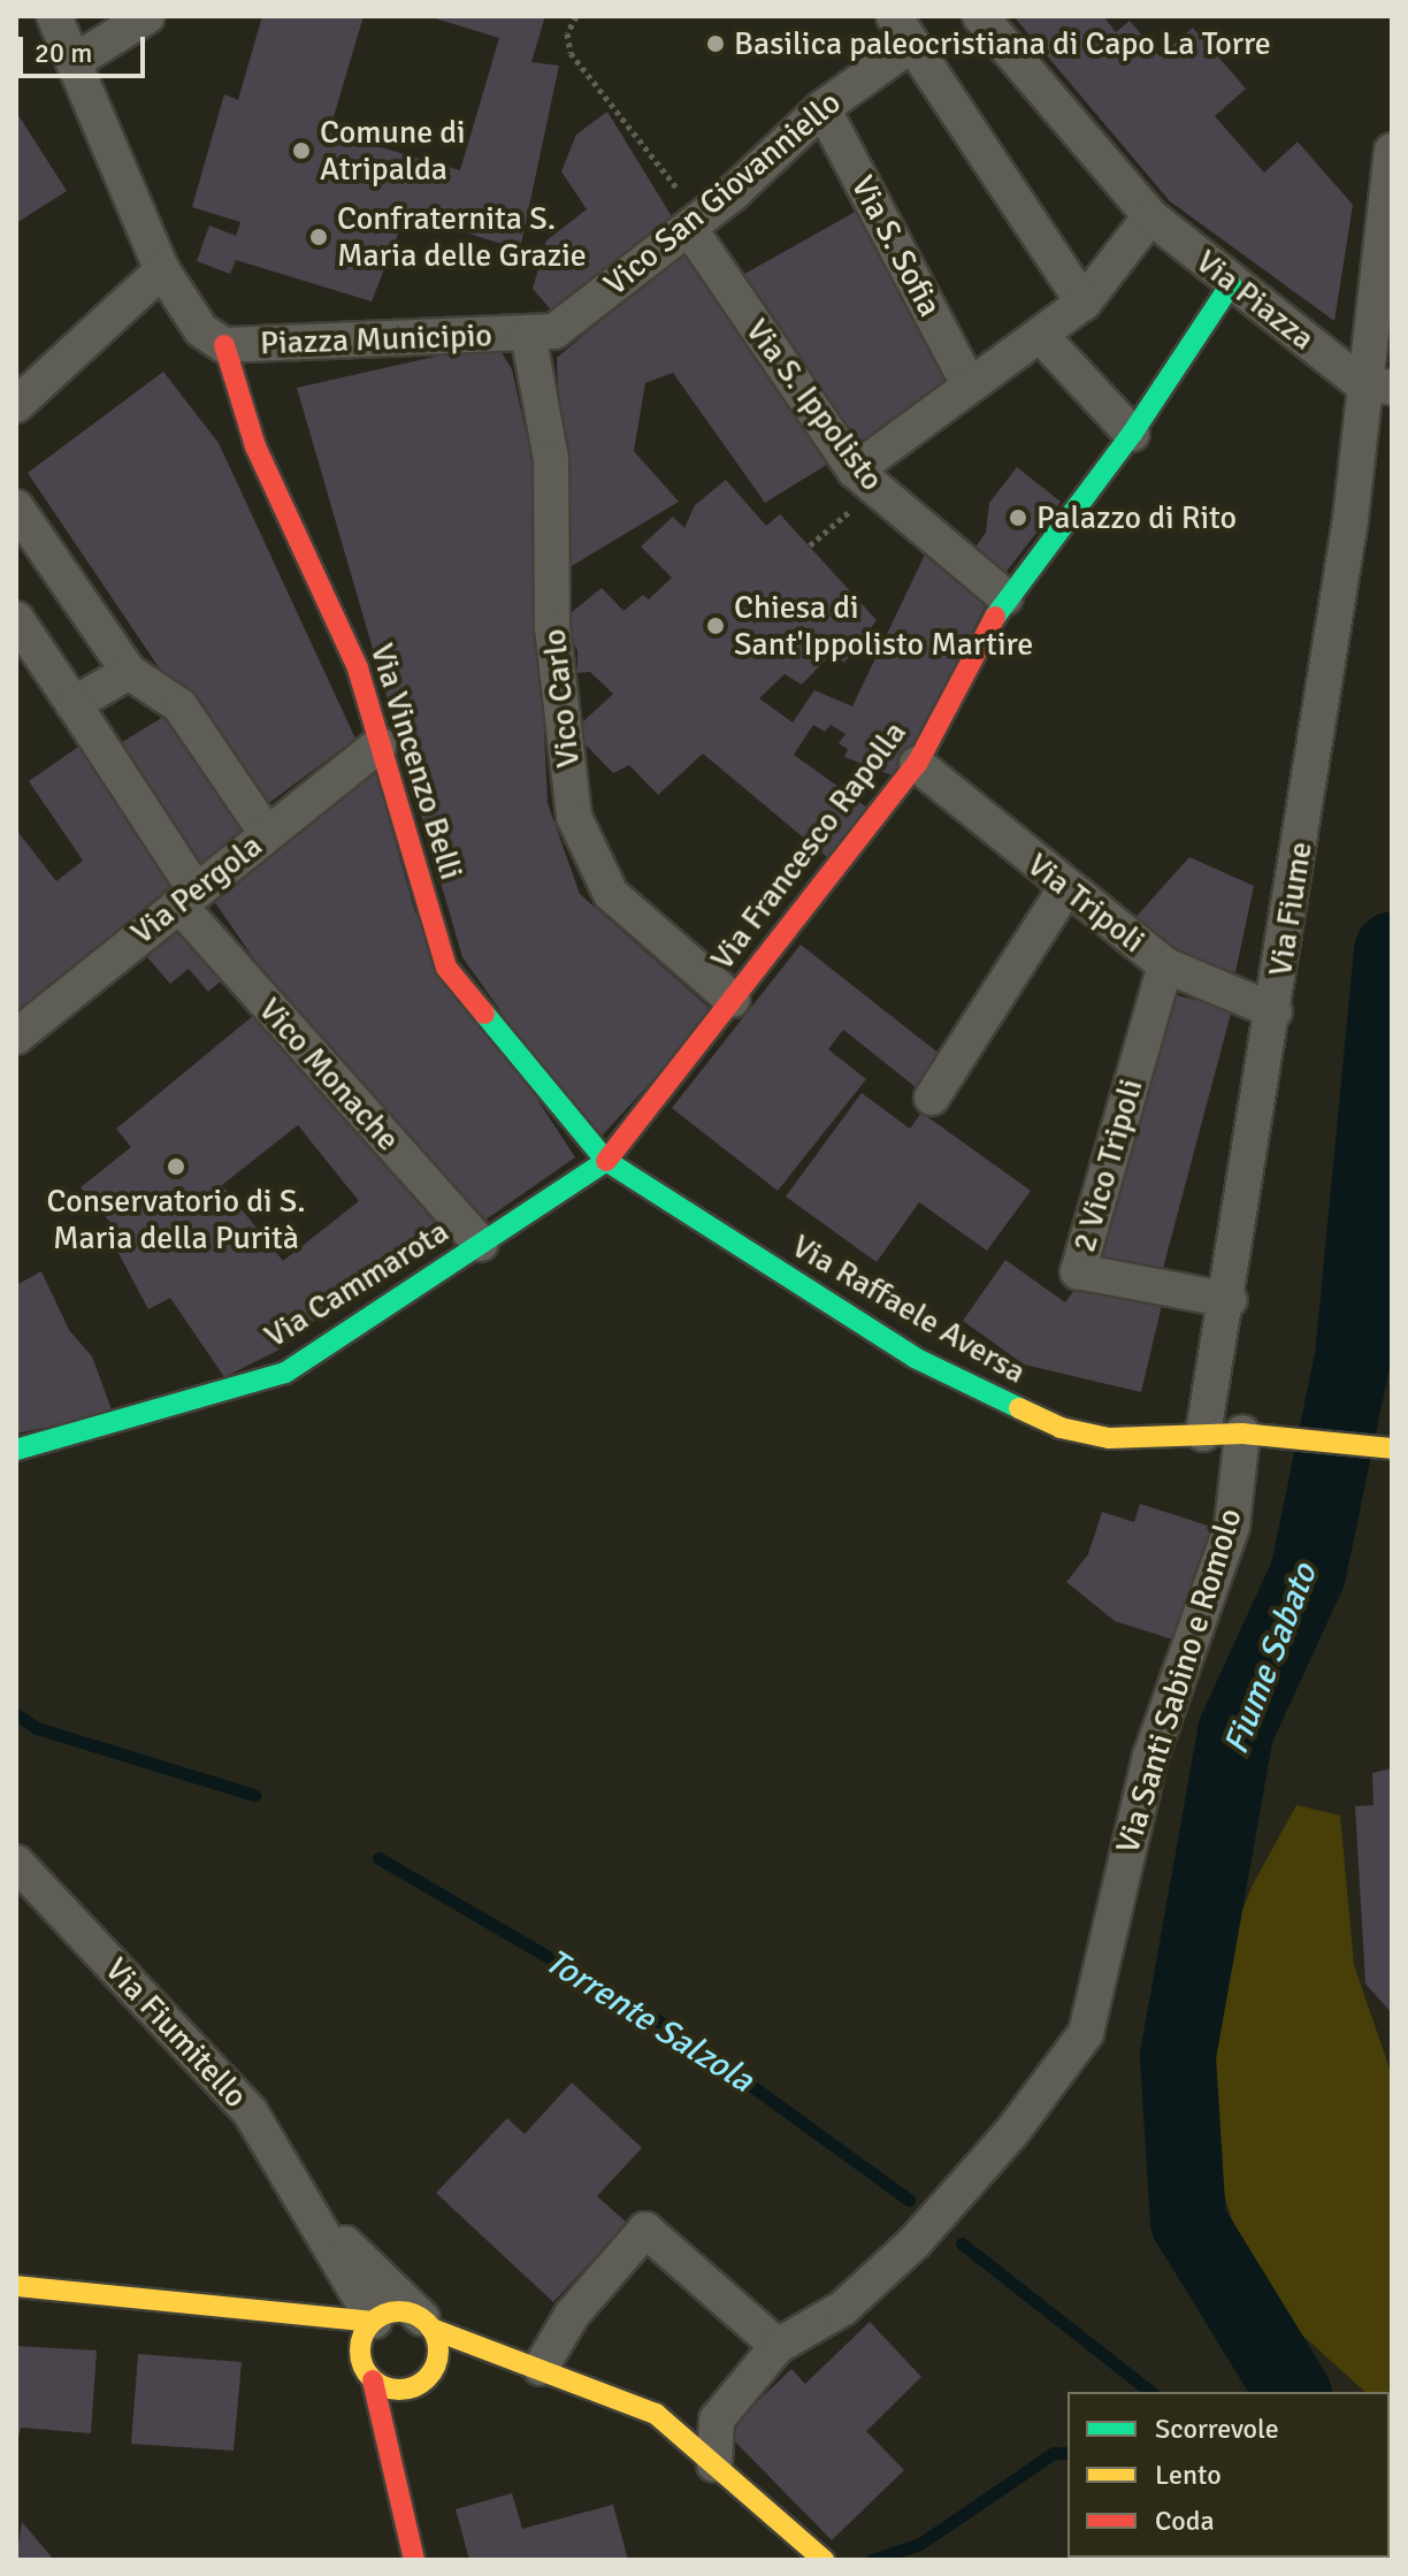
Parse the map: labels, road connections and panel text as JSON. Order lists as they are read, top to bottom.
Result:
{
  "streets": {
    "street": [
      "Vico San Giovanniello",
      "Via S. Sofia",
      "Via Piazza",
      "Piazza Municipio",
      "Via S. Ippolisto",
      "Vico Carlo",
      "Via Vincenzo Belli",
      "Via Francesco Rapolla",
      "Via Pergola",
      "Via Tripoli",
      "Via Fiume",
      "Vico Monache",
      "2 Vico Tripoli",
      "Via Cammarota",
      "Via Raffaele Aversa",
      "Via Santi Sabino e Romolo",
      "Via Fiumitello"
    ]
  },
  "crossings": [
    ["Vico San Giovanniello", "Via S. Sofia"],
    ["Vico San Giovanniello", "Piazza Municipio"],
    ["Vico San Giovanniello", "Via S. Ippolisto"],
    ["Vico San Giovanniello", "Vico Carlo"],
    ["Via Piazza", "Via Francesco Rapolla"],
    ["Via Piazza", "Via Fiume"],
    ["Piazza Municipio", "Vico Carlo"],
    ["Piazza Municipio", "Via Vincenzo Belli"],
    ["Via S. Ippolisto", "Via Francesco Rapolla"],
    ["Vico Carlo", "Via Francesco Rapolla"],
    ["Via Vincenzo Belli", "Via Francesco Rapolla"],
    ["Via Vincenzo Belli", "Via Pergola"],
    ["Via Vincenzo Belli", "Via Cammarota"],
    ["Via Vincenzo Belli", "Via Raffaele Aversa"],
    ["Via Francesco Rapolla", "Via Tripoli"],
    ["Via Francesco Rapolla", "Via Cammarota"],
    ["Via Francesco Rapolla", "Via Raffaele Aversa"],
    ["Via Pergola", "Vico Monache"],
    ["Via Tripoli", "Via Fiume"],
    ["Via Tripoli", "2 Vico Tripoli"],
    ["Via Fiume", "2 Vico Tripoli"],
    ["Via Fiume", "Via Raffaele Aversa"],
    ["Vico Monache", "Via Cammarota"],
    ["Via Cammarota", "Via Raffaele Aversa"],
    ["Via Raffaele Aversa", "Via Santi Sabino e Romolo"]
  ],
  "water": ["Fiume Sabato", "Torrente Salzola"],
  "places": [
    "Basilica paleocristiana di Capo La Torre",
    "Comune di Atripalda",
    "Confraternita S. Maria delle Grazie",
    "Palazzo di Rito",
    "Chiesa di Sant'Ippolisto Martire",
    "Conservatorio di S. Maria della Purità"
  ],
  "legend": ["Scorrevole", "Lento", "Coda"],
  "scale_bar": "20 m"
}
